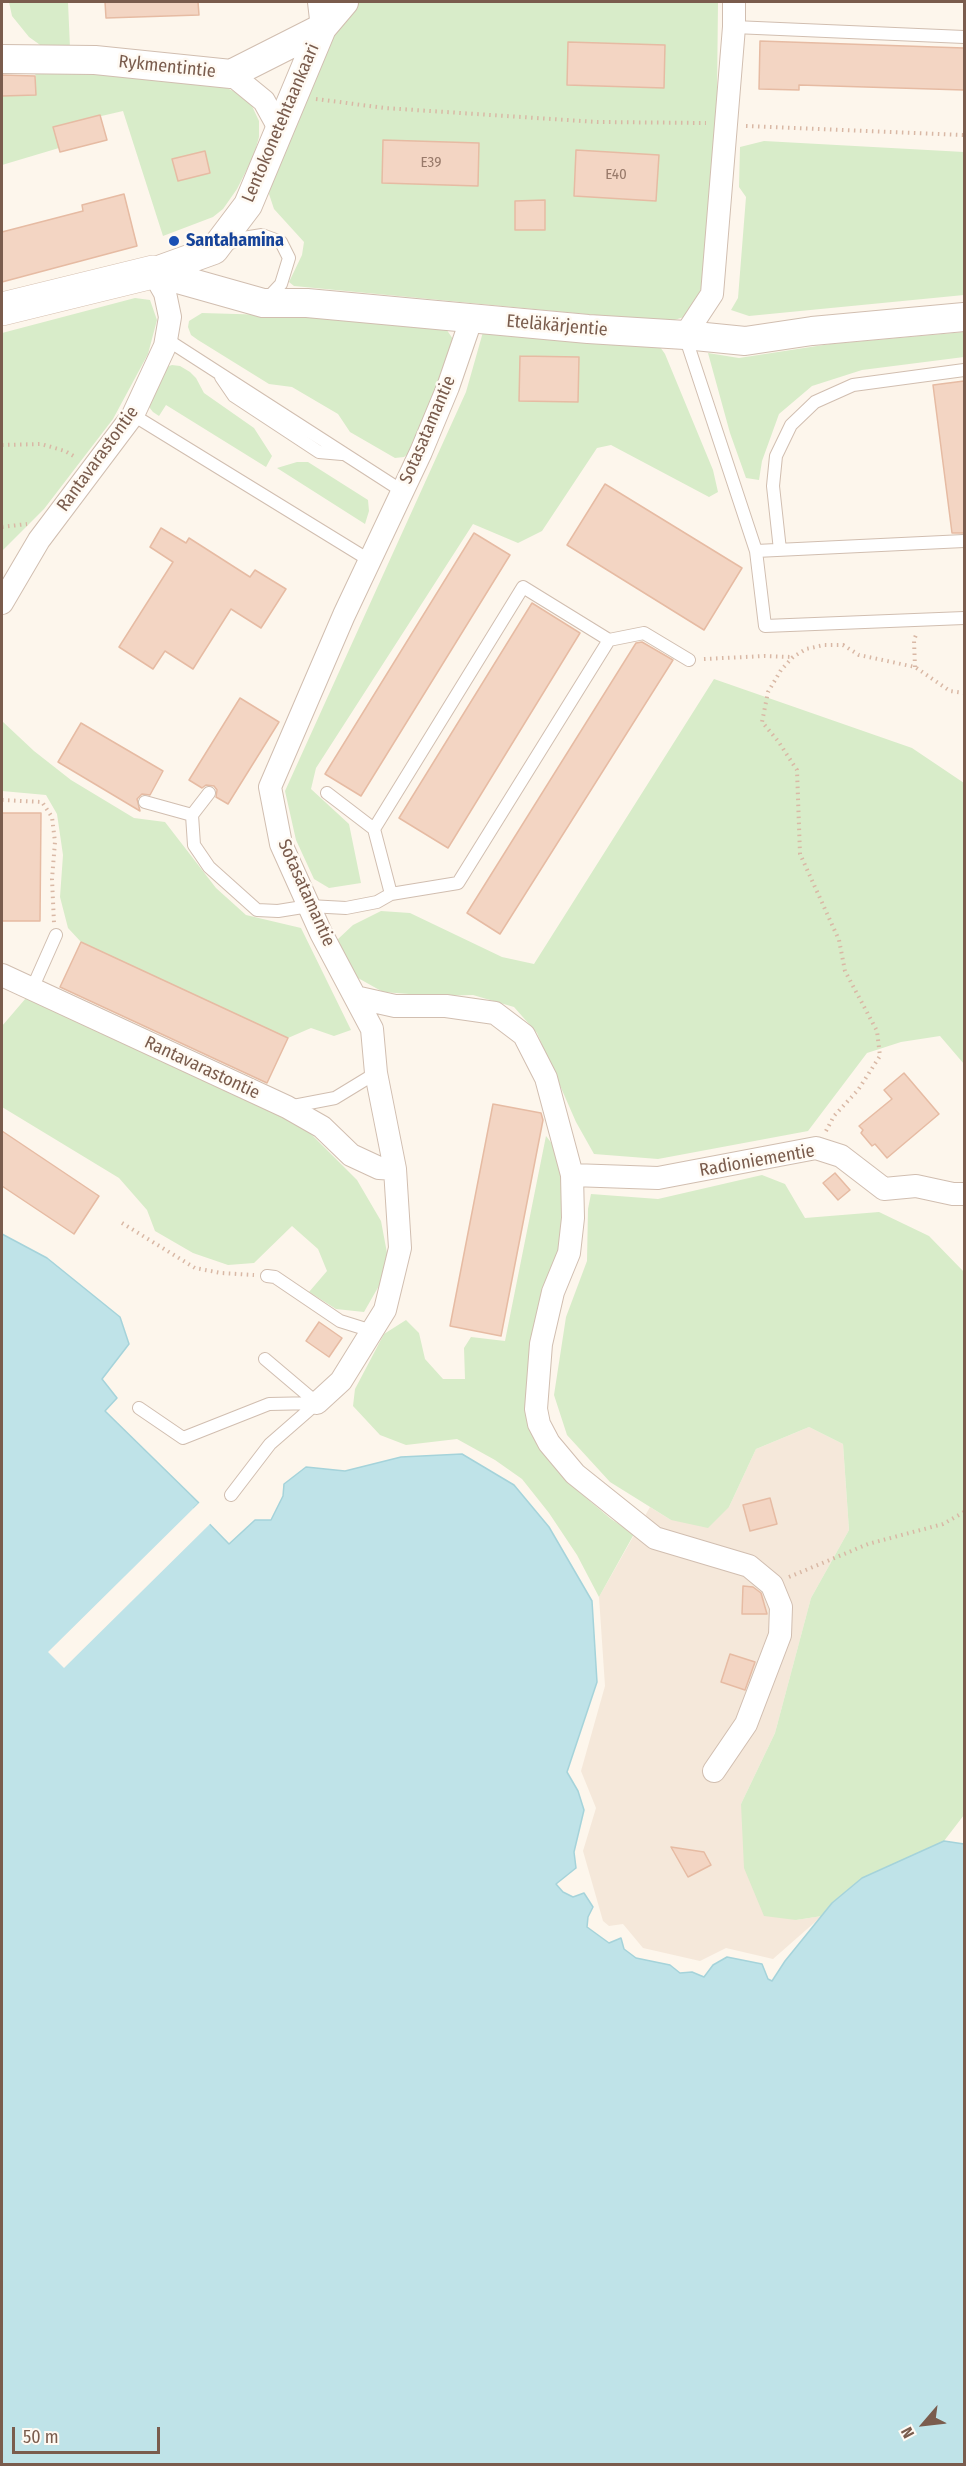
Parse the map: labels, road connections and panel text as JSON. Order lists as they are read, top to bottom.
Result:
{
  "streets": {
    "street": [
      "Rykmentintie",
      "Lentokonetehtaankaari",
      "Eteläkärjentie",
      "Sotasatamantie",
      "Rantavarastontie",
      "Radioniementie"
    ]
  },
  "crossings": [
    ["Rykmentintie", "Lentokonetehtaankaari"],
    ["Eteläkärjentie", "Sotasatamantie"],
    ["Eteläkärjentie", "Rantavarastontie"],
    ["Sotasatamantie", "Rantavarastontie"]
  ],
  "places": ["Santahamina"],
  "house_numbers": ["E39", "E40"],
  "scale_bar": "50 m",
  "north": "bottom left"
}
